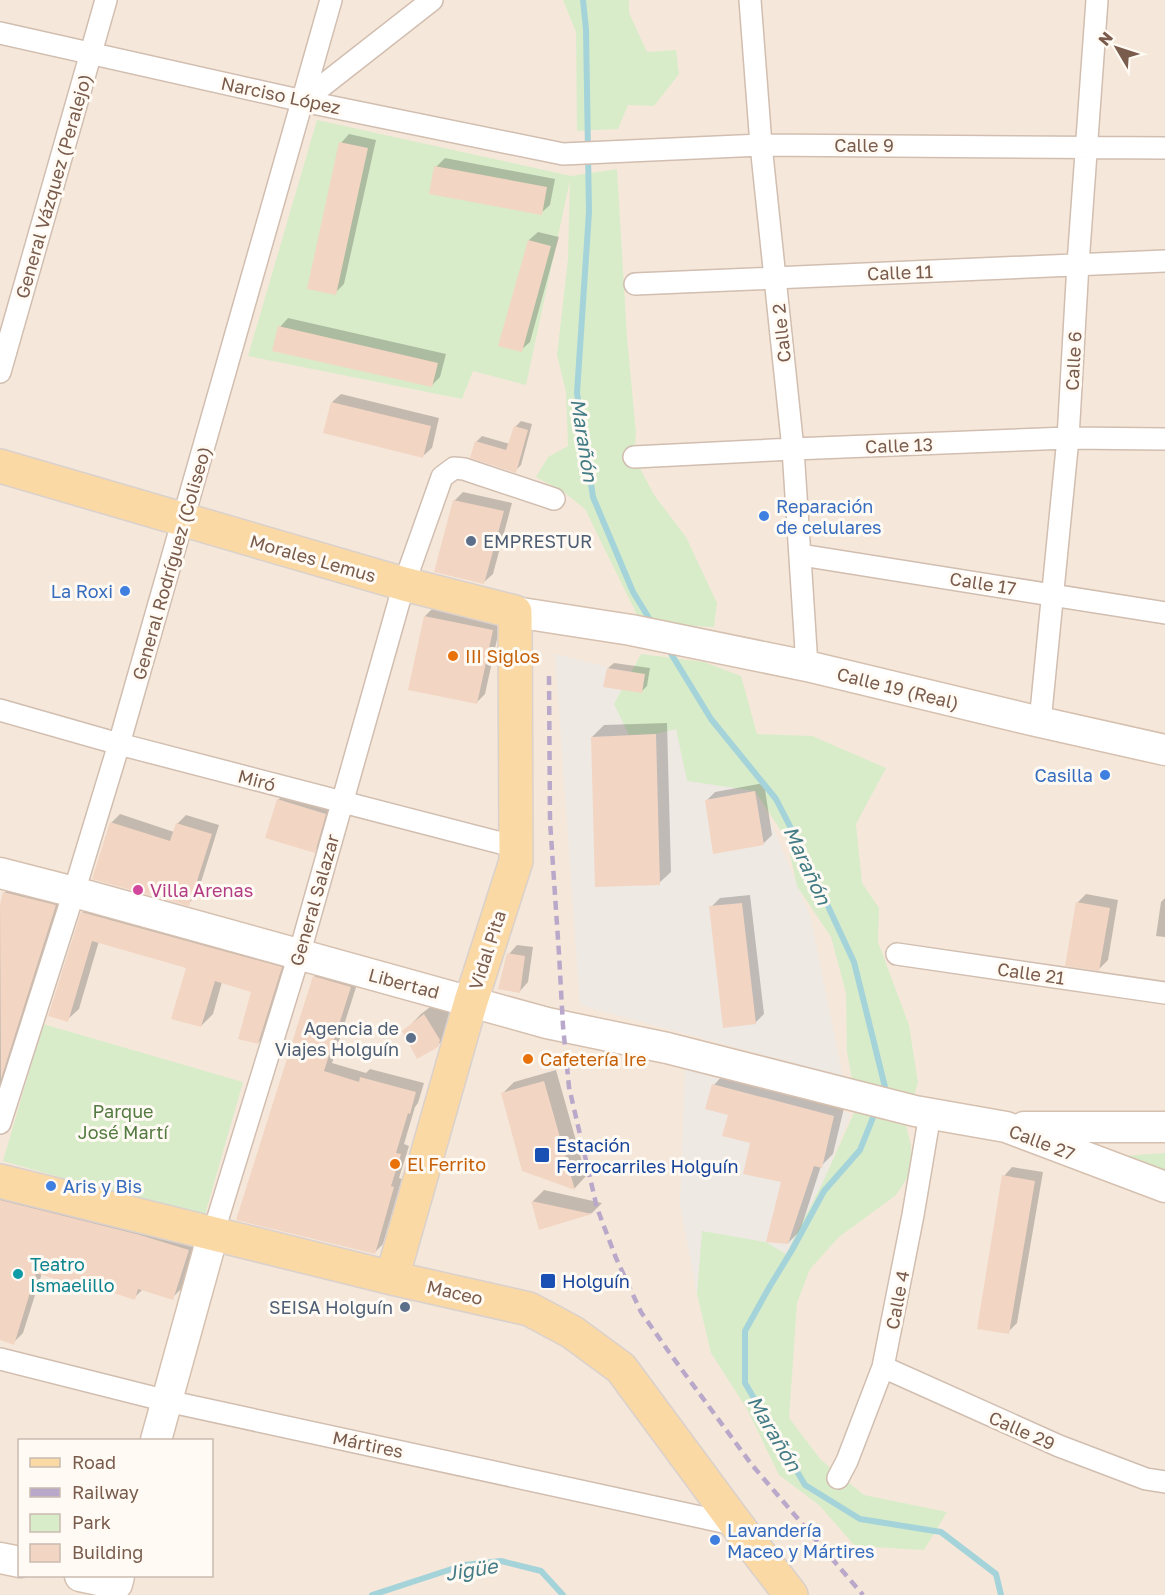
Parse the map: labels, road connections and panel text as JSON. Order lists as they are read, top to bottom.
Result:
{
  "streets": {
    "main road": [
      "Morales Lemus",
      "Calle 19 (Real)",
      "General Salazar",
      "Vidal Pita",
      "Libertad",
      "Calle 27",
      "Maceo"
    ],
    "street": [
      "Narciso López",
      "Calle 9",
      "General Vázquez (Peralejo)",
      "Calle 11",
      "Calle 2",
      "Calle 6",
      "Calle 13",
      "General Rodríguez (Coliseo)",
      "Calle 17",
      "Miró",
      "Calle 21",
      "Calle 4",
      "Calle 29",
      "Mártires"
    ]
  },
  "crossings": [
    ["Narciso López", "Calle 9"],
    ["Narciso López", "General Vázquez (Peralejo)"],
    ["Narciso López", "General Rodríguez (Coliseo)"],
    ["Calle 9", "Calle 2"],
    ["Calle 9", "Calle 6"],
    ["Calle 11", "Calle 2"],
    ["Calle 11", "Calle 6"],
    ["Calle 2", "Calle 13"],
    ["Calle 2", "Calle 17"],
    ["Calle 2", "Calle 19 (Real)"],
    ["Calle 6", "Calle 13"],
    ["Calle 6", "Calle 17"],
    ["Calle 6", "Calle 19 (Real)"],
    ["Morales Lemus", "General Rodríguez (Coliseo)"],
    ["Morales Lemus", "Calle 19 (Real)"],
    ["Morales Lemus", "General Salazar"],
    ["Morales Lemus", "Vidal Pita"],
    ["General Rodríguez (Coliseo)", "Miró"],
    ["General Rodríguez (Coliseo)", "Libertad"],
    ["Miró", "General Salazar"],
    ["Miró", "Vidal Pita"],
    ["General Salazar", "Libertad"],
    ["General Salazar", "Maceo"],
    ["General Salazar", "Mártires"],
    ["Vidal Pita", "Libertad"],
    ["Vidal Pita", "Maceo"],
    ["Libertad", "Calle 27"],
    ["Libertad", "Calle 4"],
    ["Calle 27", "Calle 4"],
    ["Maceo", "Mártires"],
    ["Calle 4", "Calle 29"]
  ],
  "water": ["Marañón", "Jigüe"],
  "parks": ["Parque José Martí"],
  "places": {
    "other": [
      "Reparación de celulares",
      "EMPRESTUR",
      "La Roxi",
      "III Siglos",
      "Casilla",
      "Villa Arenas",
      "Agencia de Viajes Holguín",
      "Cafetería Ire",
      "El Ferrito",
      "Aris y Bis",
      "Teatro Ismaelillo",
      "SEISA Holguín",
      "Lavandería Maceo y Mártires"
    ],
    "transit": ["Estación Ferrocarriles Holguín", "Holguín"]
  },
  "legend": [
    "Road",
    "Railway",
    "Park",
    "Building"
  ],
  "north": "top left"
}
